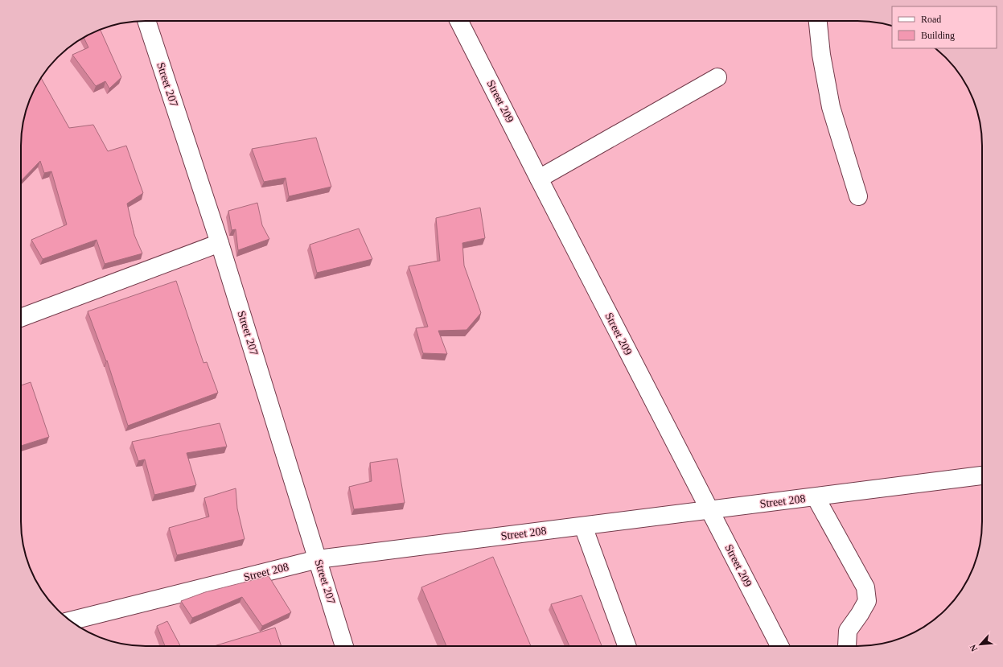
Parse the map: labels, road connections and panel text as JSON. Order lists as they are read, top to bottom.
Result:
{
  "streets": {
    "street": ["Street 207", "Street 209", "Street 208"]
  },
  "crossings": [
    ["Street 207", "Street 208"],
    ["Street 209", "Street 208"]
  ],
  "legend": ["Road", "Building"],
  "north": "bottom left"
}
